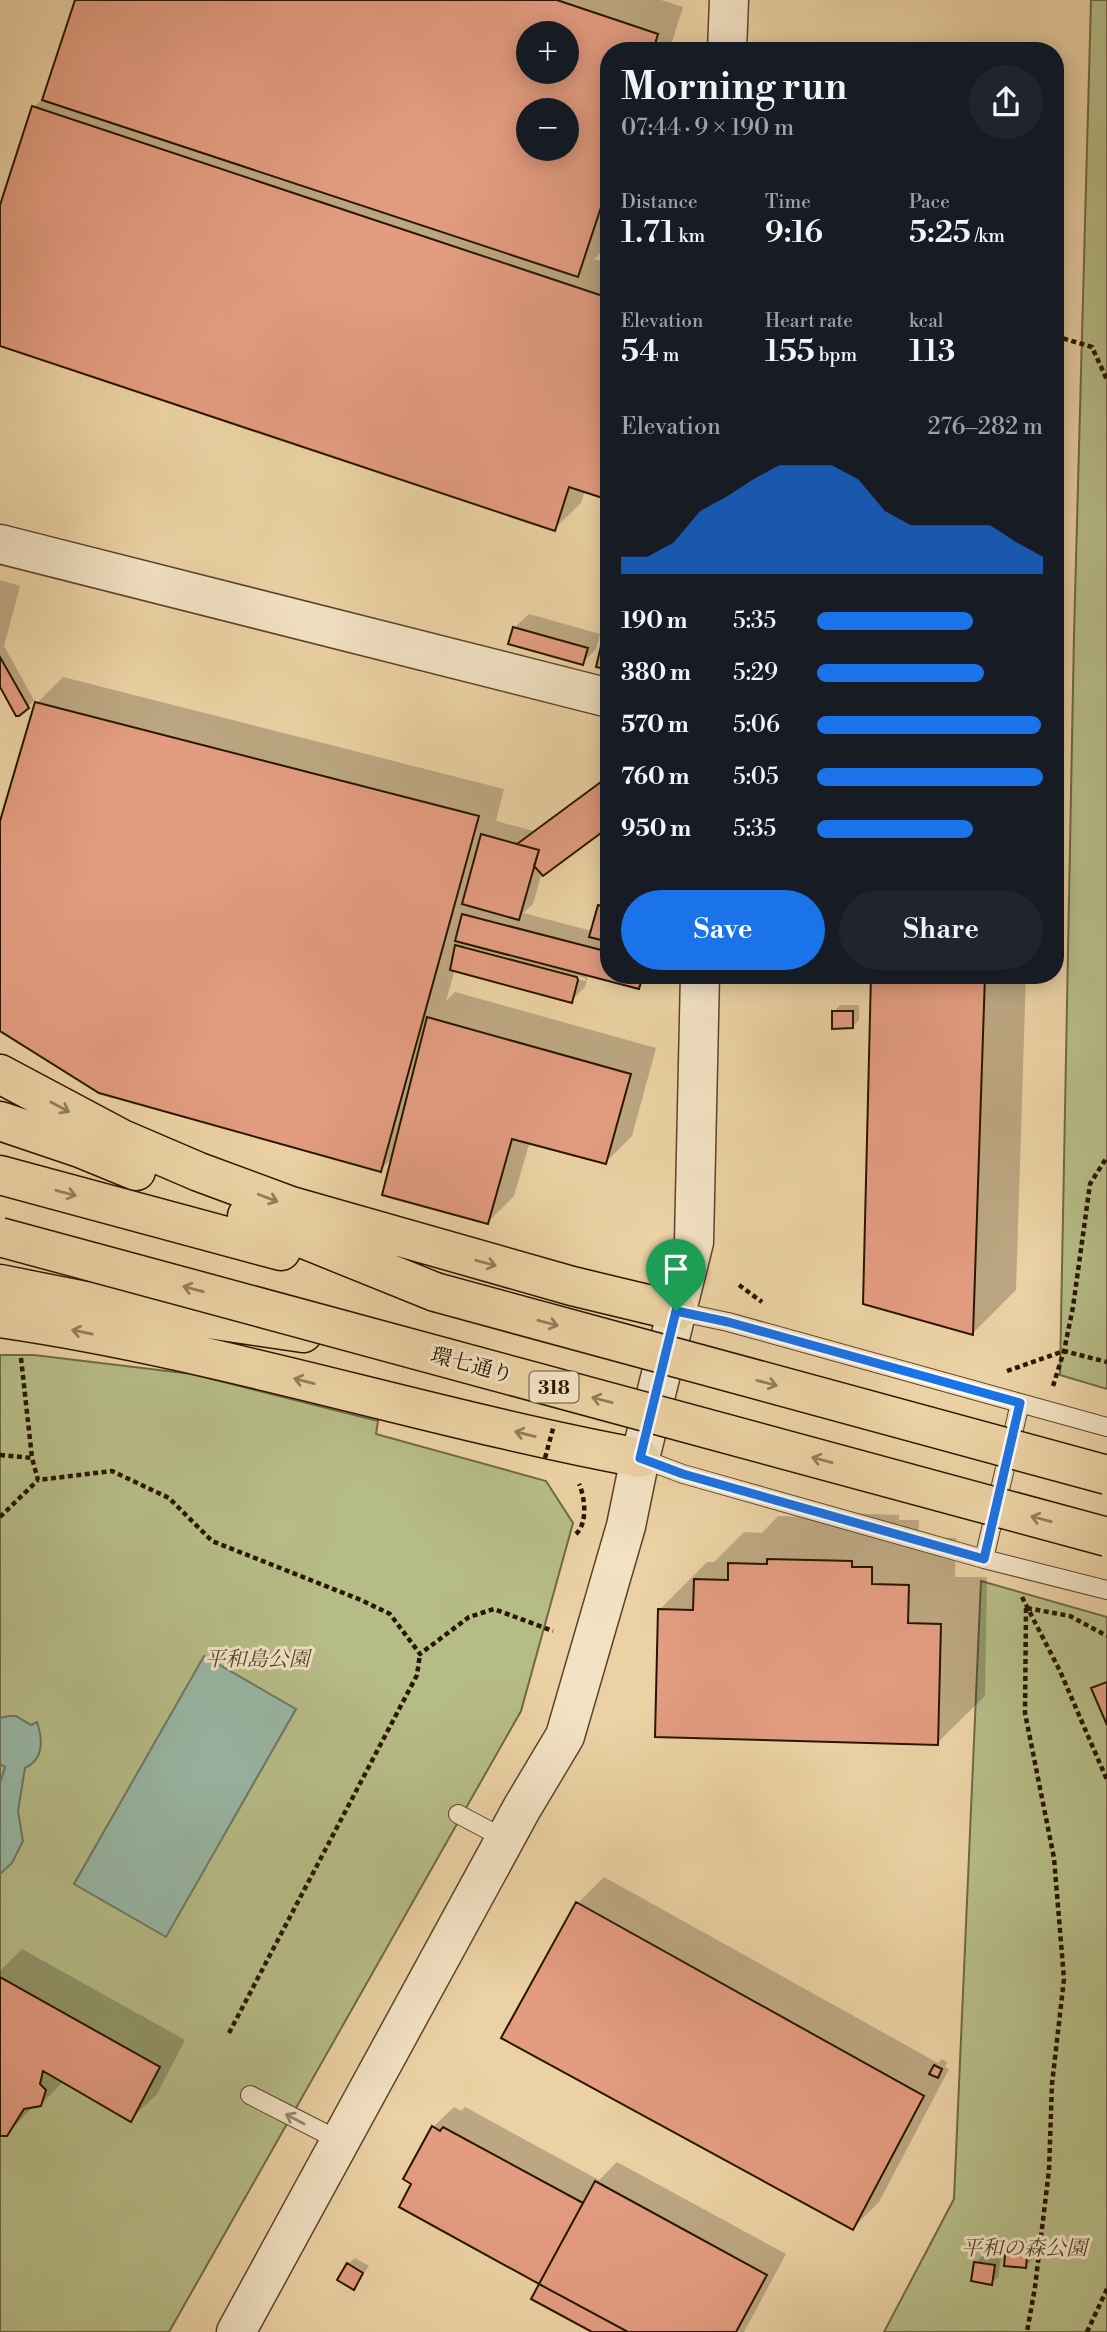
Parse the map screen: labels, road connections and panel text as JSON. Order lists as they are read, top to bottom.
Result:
{
  "streets": {
    "main road": ["環七通り", "318"]
  },
  "parks": ["平和島公園", "平和の森公園"],
  "page": {
    "map_buttons": ["+", "−"],
    "heading": ["Morning run", "07:44 · 9 × 190 m"],
    "stats": [
      ["Distance", "1.71 km"],
      ["Time", "9:16"],
      ["Pace", "5:25 /km"],
      ["Elevation", "54 m"],
      ["Heart rate", "155 bpm"],
      ["kcal", "113"]
    ],
    "chart": ["Elevation", "276–282 m"],
    "list": [
      {
        "name": "190 m",
        "note": "5:35"
      },
      {
        "name": "380 m",
        "note": "5:29"
      },
      {
        "name": "570 m",
        "note": "5:06"
      },
      {
        "name": "760 m",
        "note": "5:05"
      },
      {
        "name": "950 m",
        "note": "5:35"
      }
    ],
    "buttons": ["Save", "Share"]
  }
}
